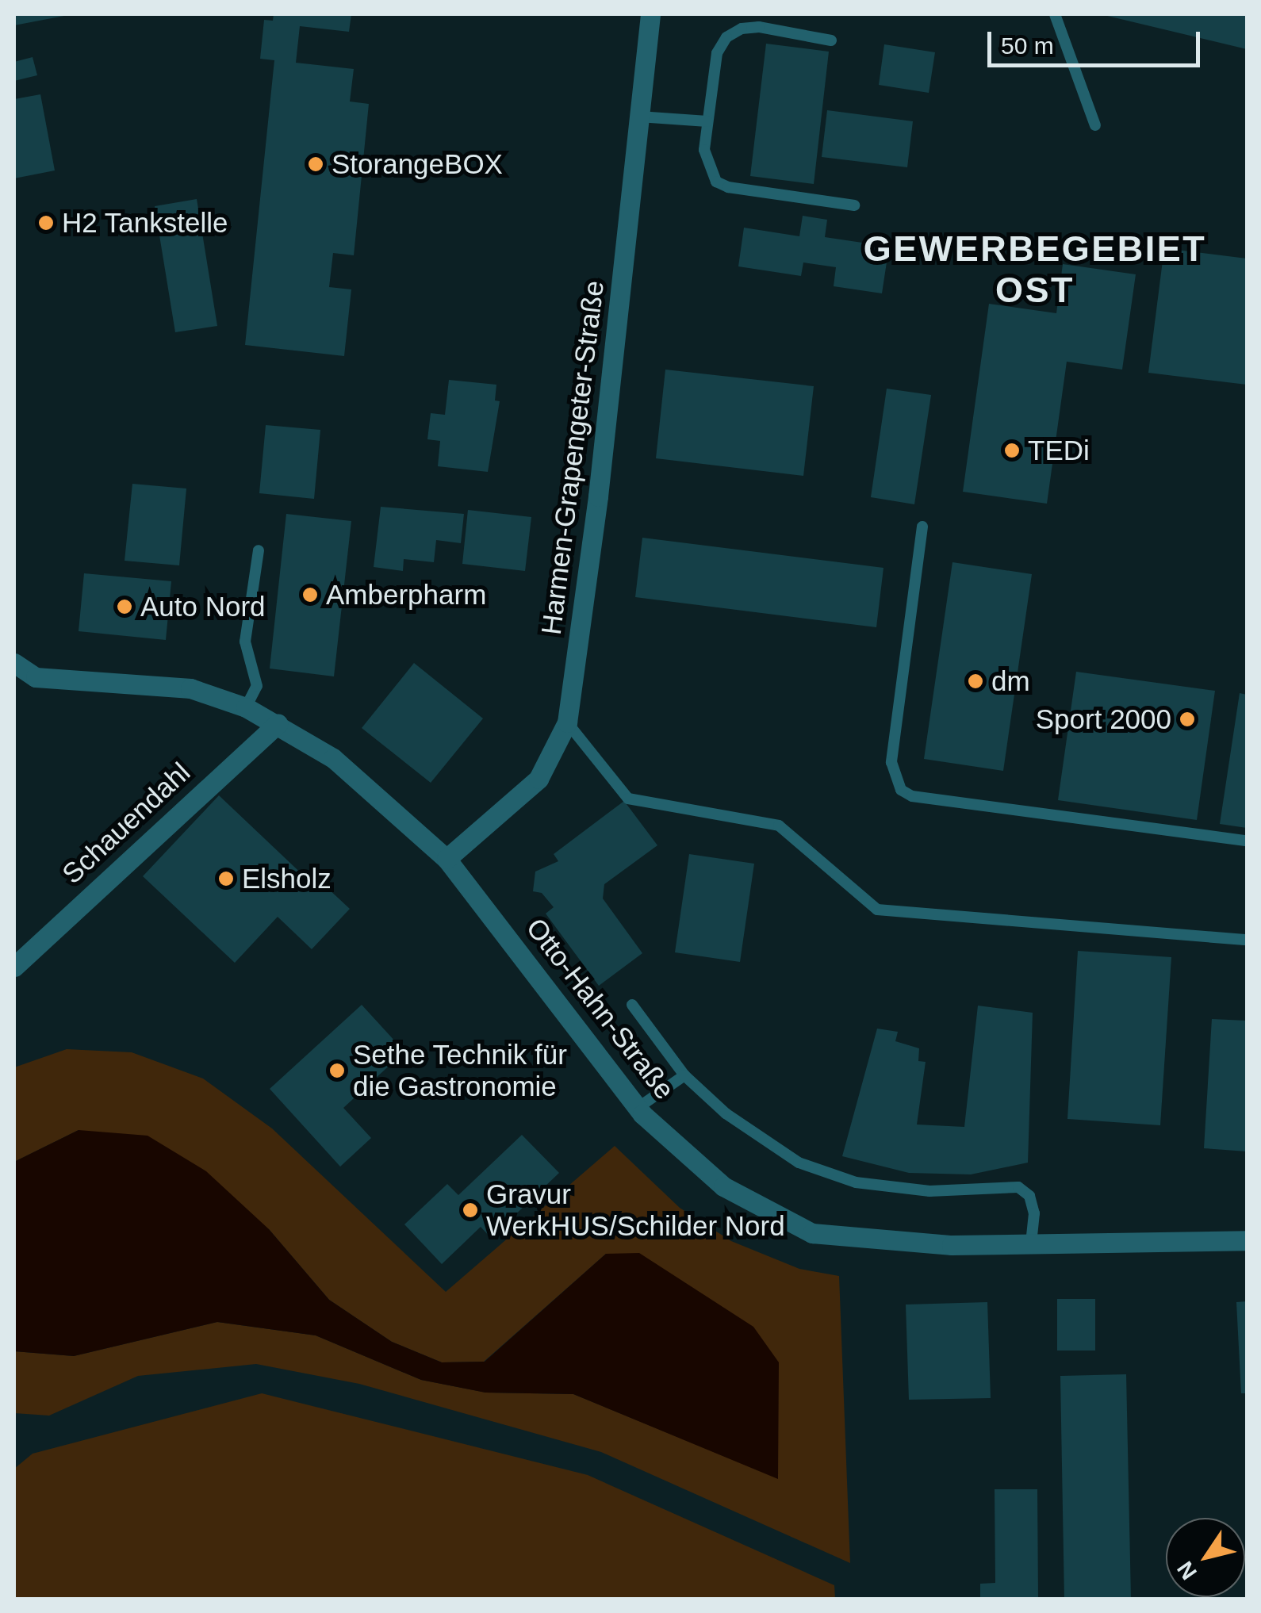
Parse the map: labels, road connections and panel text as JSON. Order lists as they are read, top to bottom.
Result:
{
  "streets": {
    "street": ["Harmen-Grapengeter-Straße", "Schauendahl", "Otto-Hahn-Straße"]
  },
  "crossings": [
    ["Harmen-Grapengeter-Straße", "Otto-Hahn-Straße"],
    ["Schauendahl", "Otto-Hahn-Straße"]
  ],
  "districts": ["GEWERBEGEBIET OST"],
  "places": [
    "StorangeBOX",
    "H2 Tankstelle",
    "TEDi",
    "Amberpharm",
    "Auto Nord",
    "dm",
    "Sport 2000",
    "Elsholz",
    "Sethe Technik für die Gastronomie",
    "Gravur WerkHUS/Schilder Nord"
  ],
  "scale_bar": "50 m",
  "north": "bottom left"
}
